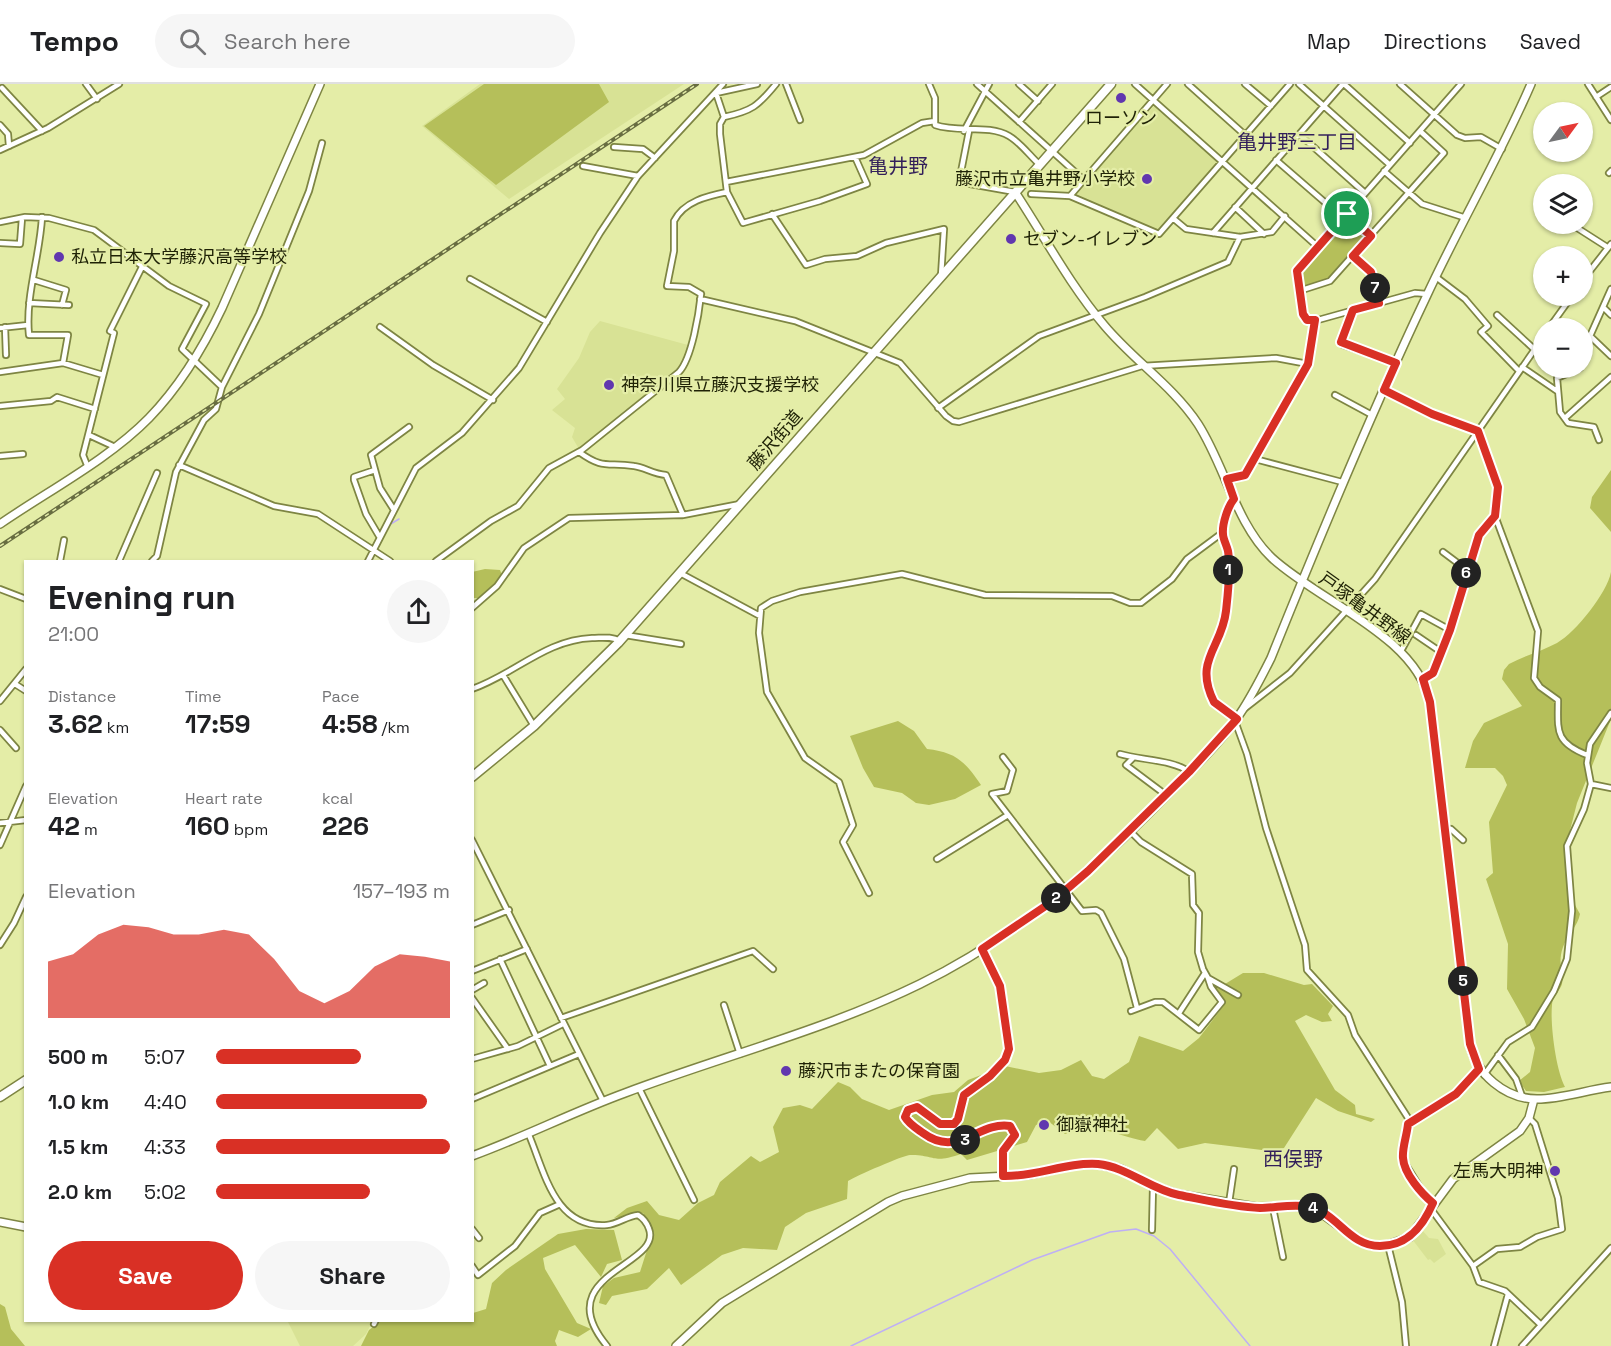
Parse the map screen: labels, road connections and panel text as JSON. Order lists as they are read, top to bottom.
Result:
{
  "streets": {
    "highway": ["藤沢街道"],
    "street": ["戸塚亀井野線"]
  },
  "crossings": [
    ["藤沢街道", "戸塚亀井野線"]
  ],
  "districts": ["亀井野三丁目", "亀井野", "西俣野"],
  "places": [
    "ローソン",
    "藤沢市立亀井野小学校",
    "セブン-イレブン",
    "私立日本大学藤沢高等学校",
    "神奈川県立藤沢支援学校",
    "藤沢市またの保育園",
    "御嶽神社",
    "左馬大明神"
  ],
  "north": "top right",
  "page": {
    "header": "Tempo",
    "search": "Search here",
    "nav": ["Map", "Directions", "Saved"],
    "map_buttons": ["+", "−"],
    "pins": [
      "7",
      "1",
      "6",
      "2",
      "5",
      "3",
      "4"
    ],
    "heading": ["Evening run", "21:00"],
    "stats": [
      ["Distance", "3.62 km"],
      ["Time", "17:59"],
      ["Pace", "4:58 /km"],
      ["Elevation", "42 m"],
      ["Heart rate", "160 bpm"],
      ["kcal", "226"]
    ],
    "chart": ["Elevation", "157–193 m"],
    "list": [
      {
        "name": "500 m",
        "note": "5:07"
      },
      {
        "name": "1.0 km",
        "note": "4:40"
      },
      {
        "name": "1.5 km",
        "note": "4:33"
      },
      {
        "name": "2.0 km",
        "note": "5:02"
      }
    ],
    "buttons": ["Save", "Share"]
  }
}
